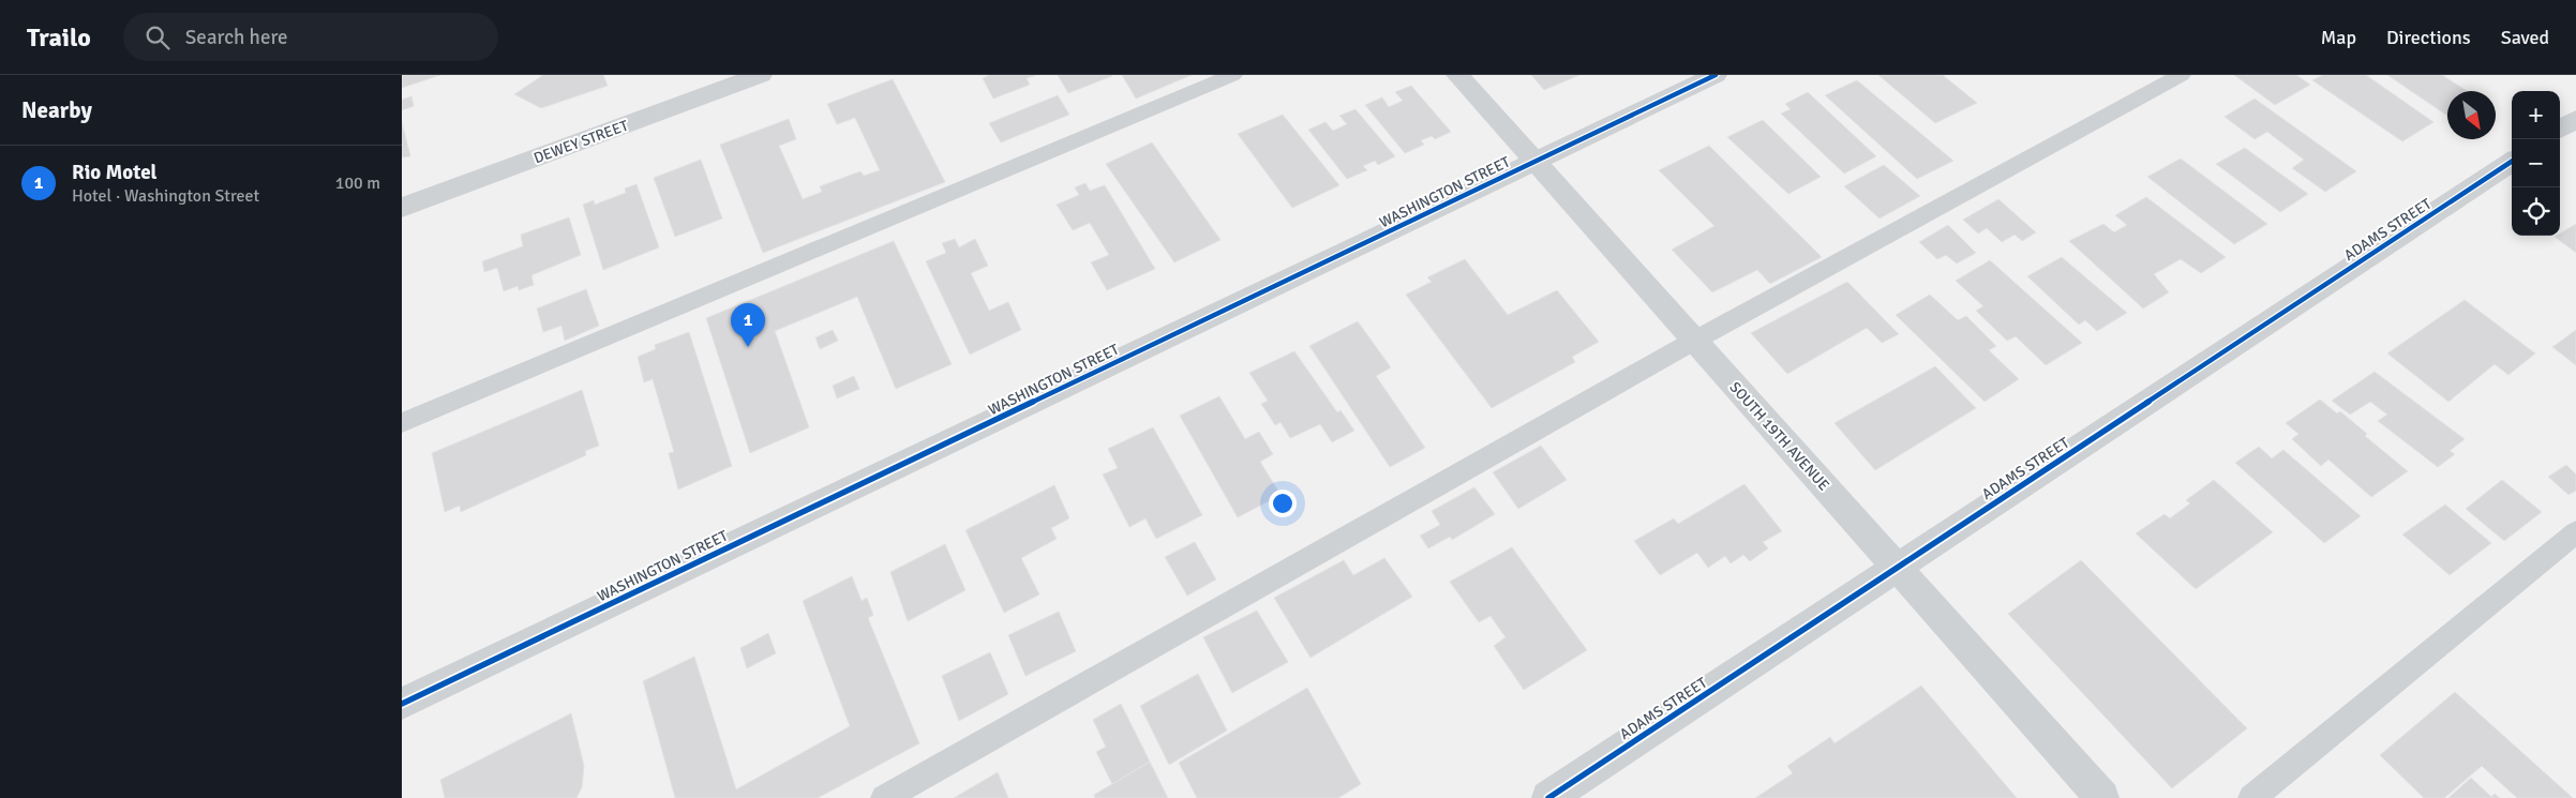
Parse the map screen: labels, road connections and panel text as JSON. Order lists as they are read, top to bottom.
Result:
{
  "streets": {
    "street": [
      "DEWEY STREET",
      "WASHINGTON STREET",
      "ADAMS STREET",
      "SOUTH 19TH AVENUE"
    ]
  },
  "crossings": [
    ["WASHINGTON STREET", "SOUTH 19TH AVENUE"],
    ["ADAMS STREET", "SOUTH 19TH AVENUE"]
  ],
  "north": "bottom right",
  "page": {
    "header": "Trailo",
    "search": "Search here",
    "nav": ["Map", "Directions", "Saved"],
    "heading": "Nearby",
    "map_buttons": ["+", "−"],
    "list": [
      {
        "mark": "1",
        "name": "Rio Motel",
        "note": "Hotel · Washington Street",
        "value": "100 m"
      }
    ],
    "pins": "1"
  }
}
